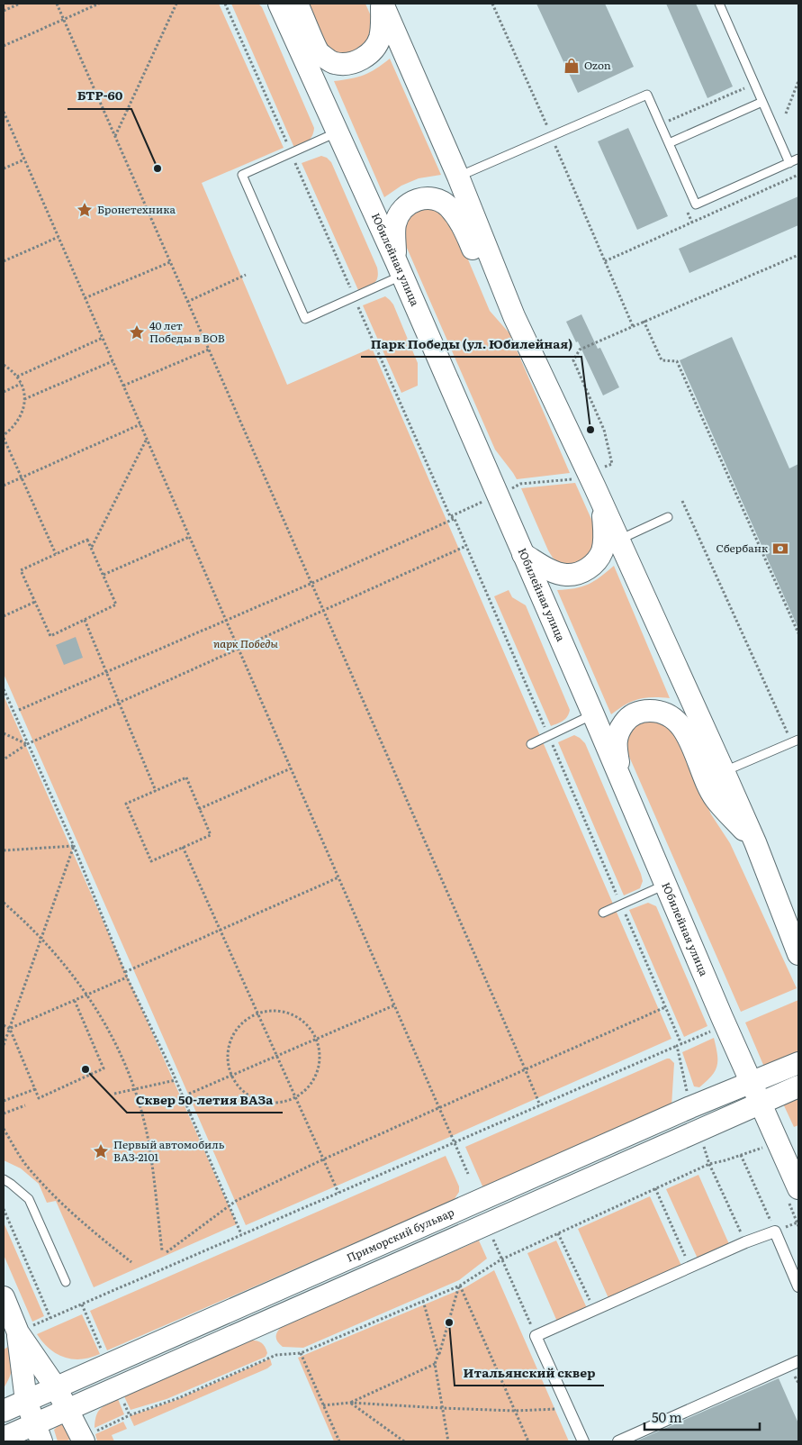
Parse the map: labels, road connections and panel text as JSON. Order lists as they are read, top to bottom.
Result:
{
  "streets": {
    "main road": ["Юбилейная улица", "Приморский бульвар"]
  },
  "crossings": [
    ["Юбилейная улица", "Приморский бульвар"]
  ],
  "parks": ["парк Победы"],
  "places": {
    "shop": ["Ozon"],
    "other": [
      "БТР-60",
      "Парк Победы (ул. Юбилейная)",
      "Сквер 50-летия ВАЗа",
      "Итальянский сквер"
    ],
    "place": ["Бронетехника", "40 лет Победы в ВОВ", "Первый автомобиль ВАЗ-2101"],
    "bank": ["Сбербанк"]
  },
  "scale_bar": "50 m"
}
